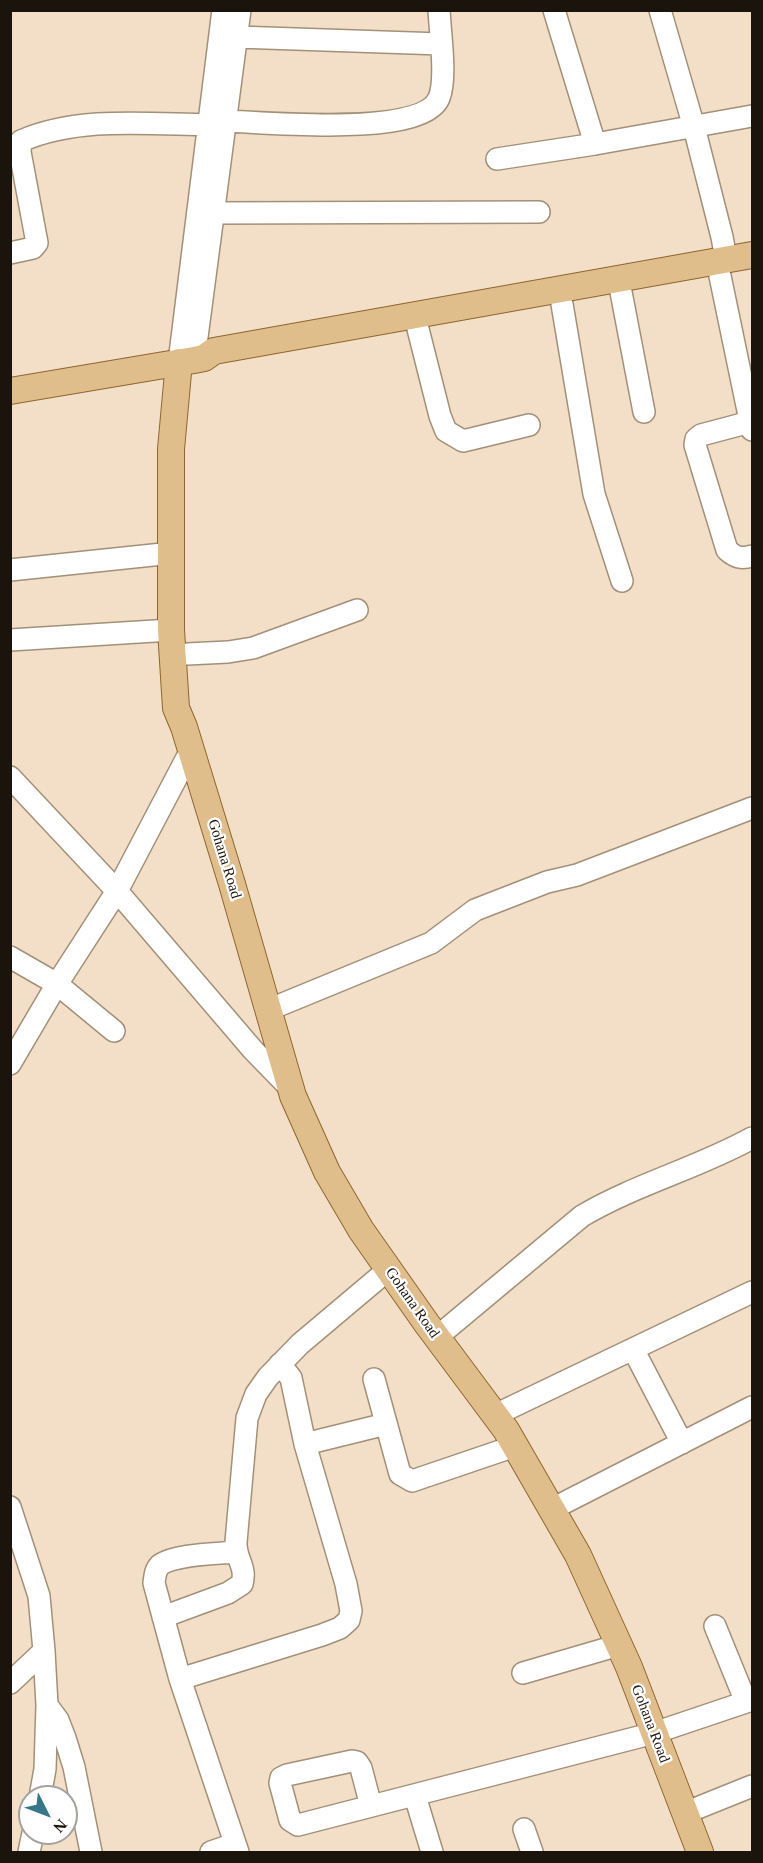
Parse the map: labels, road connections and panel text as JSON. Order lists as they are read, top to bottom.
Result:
{
  "streets": {
    "main road": ["Gohana Road"]
  },
  "north": "bottom right"
}
